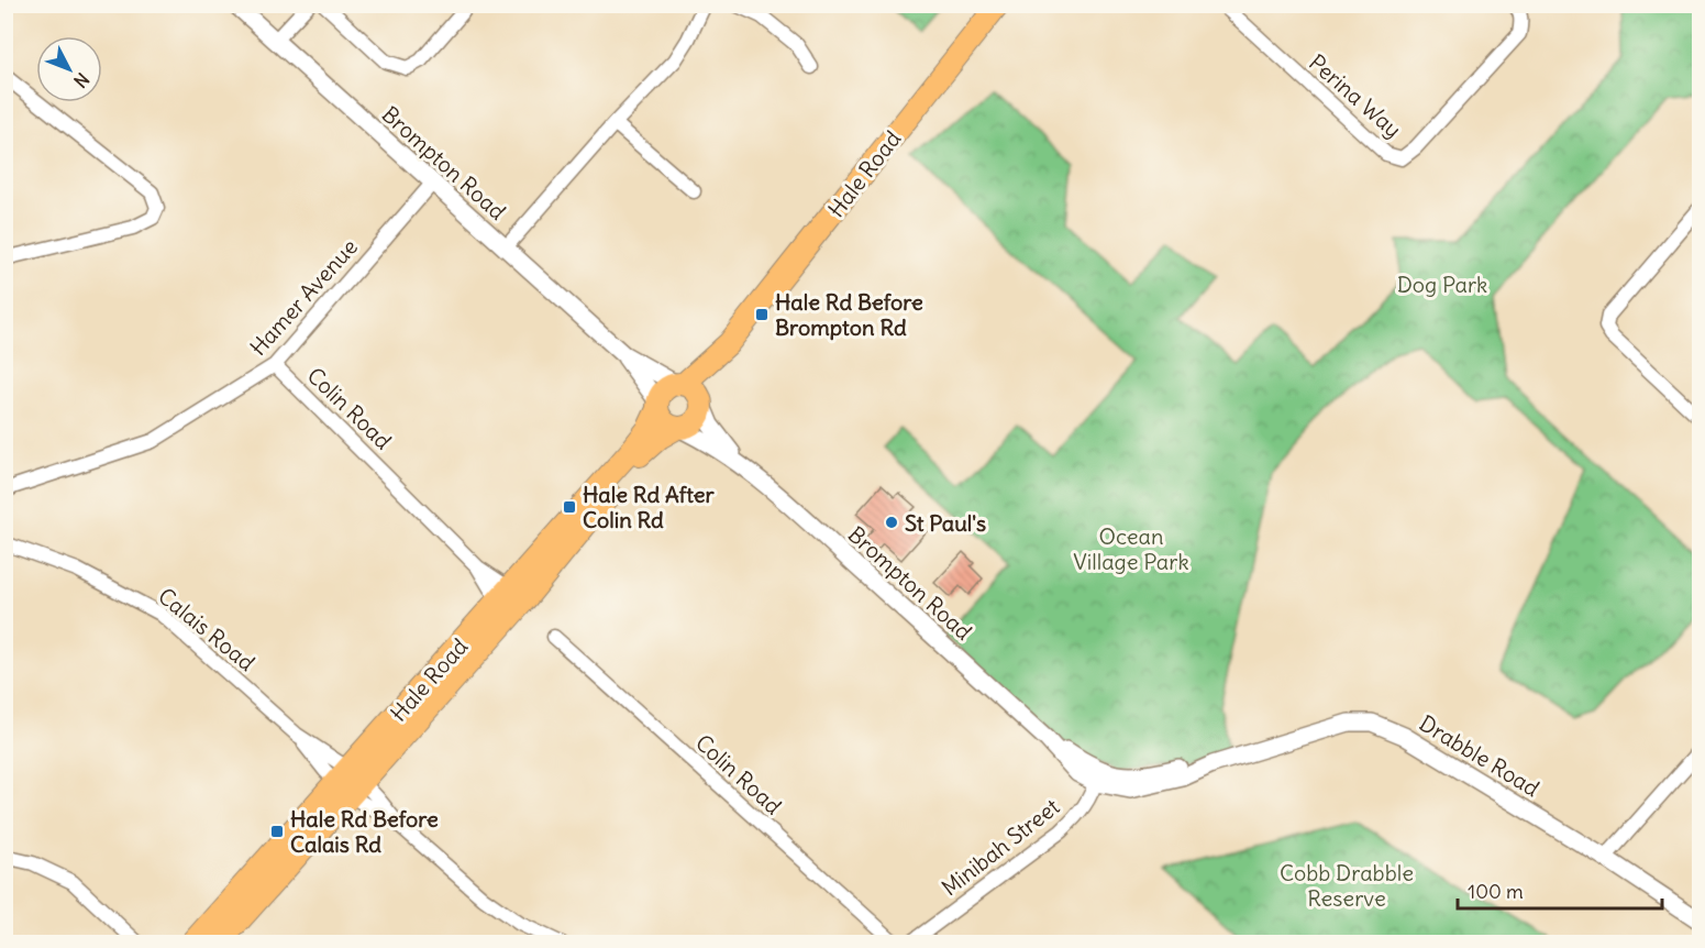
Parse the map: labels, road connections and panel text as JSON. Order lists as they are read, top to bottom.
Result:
{
  "streets": {
    "main road": ["Hale Road"],
    "street": [
      "Perina Way",
      "Brompton Road",
      "Hamer Avenue",
      "Colin Road",
      "Calais Road",
      "Drabble Road",
      "Minibah Street"
    ]
  },
  "crossings": [
    ["Brompton Road", "Hale Road"],
    ["Brompton Road", "Hamer Avenue"],
    ["Brompton Road", "Drabble Road"],
    ["Brompton Road", "Minibah Street"],
    ["Hale Road", "Colin Road"],
    ["Hale Road", "Calais Road"],
    ["Hamer Avenue", "Colin Road"],
    ["Drabble Road", "Minibah Street"]
  ],
  "parks": ["Dog Park", "Ocean Village Park", "Cobb Drabble Reserve"],
  "places": {
    "transit": ["Hale Rd Before Brompton Rd", "Hale Rd After Colin Rd", "Hale Rd Before Calais Rd"],
    "other": ["St Paul's"]
  },
  "scale_bar": "100 m",
  "north": "bottom right"
}
